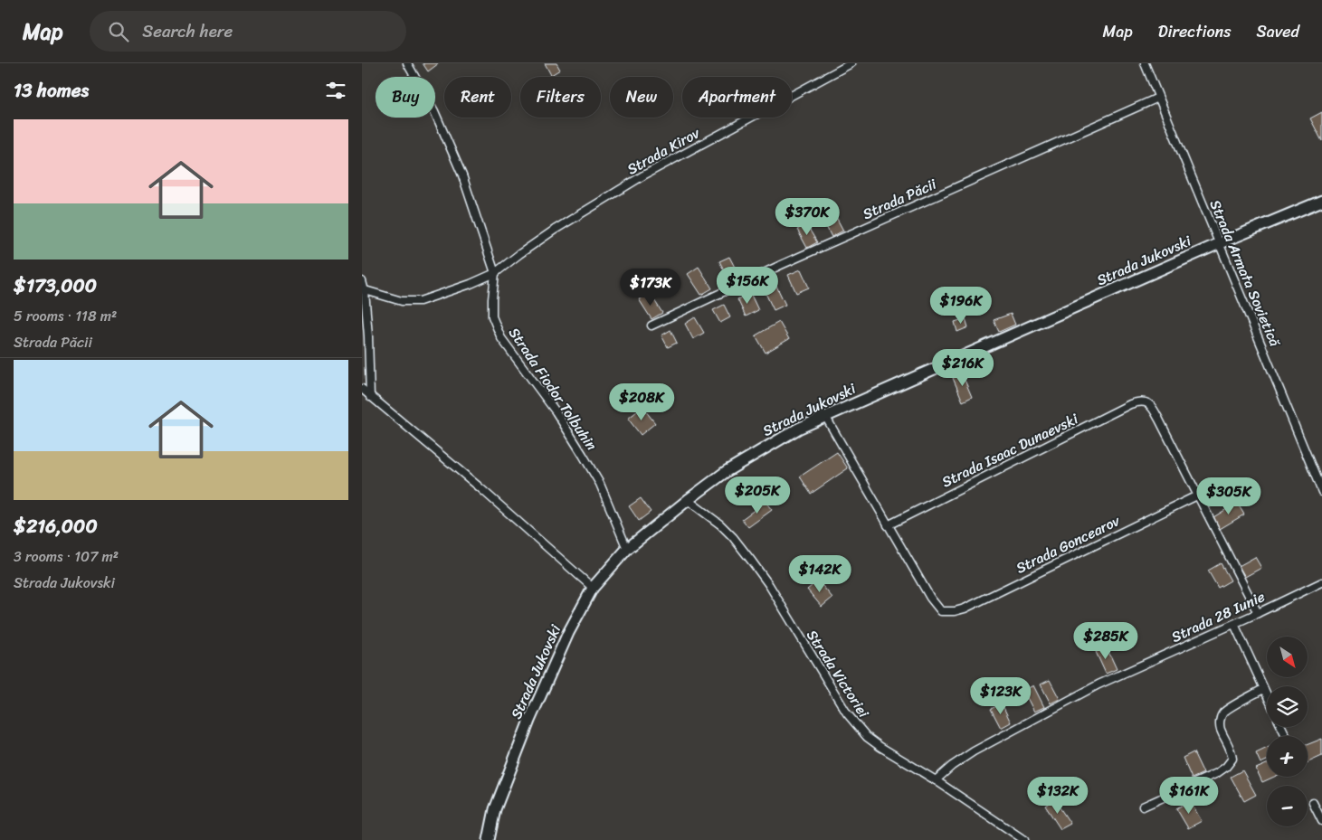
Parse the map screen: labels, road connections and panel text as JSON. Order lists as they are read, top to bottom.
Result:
{
  "streets": {
    "main road": ["Strada Jukovski"],
    "street": [
      "Strada Kirov",
      "Strada Păcii",
      "Strada Armata Sovietică",
      "Strada Fiodor Tolbuhin",
      "Strada Isaac Dunaevski",
      "Strada Goncearov",
      "Strada 28 Iunie",
      "Strada Victoriei"
    ]
  },
  "crossings": [
    ["Strada Kirov", "Strada Fiodor Tolbuhin"],
    ["Strada Păcii", "Strada Armata Sovietică"],
    ["Strada Jukovski", "Strada Armata Sovietică"],
    ["Strada Jukovski", "Strada Fiodor Tolbuhin"],
    ["Strada Jukovski", "Strada Victoriei"],
    ["Strada Isaac Dunaevski", "Strada Goncearov"],
    ["Strada 28 Iunie", "Strada Victoriei"]
  ],
  "north": "bottom right",
  "page": {
    "header": "Map",
    "search": "Search here",
    "nav": ["Map", "Directions", "Saved"],
    "heading": "13 homes",
    "chip": [
      "Buy",
      "Rent",
      "Filters",
      "New",
      "Apartment"
    ],
    "list": [
      {
        "name": "$173,000",
        "note": "5 rooms · 118 m² · Strada Păcii"
      },
      {
        "name": "$216,000",
        "note": "3 rooms · 107 m² · Strada Jukovski"
      }
    ],
    "price": [
      "$370K",
      "$156K",
      "$173K",
      "$196K",
      "$216K",
      "$208K",
      "$205K",
      "$305K",
      "$142K",
      "$285K",
      "$123K",
      "$132K",
      "$161K"
    ],
    "map_buttons": ["+", "−"]
  }
}
